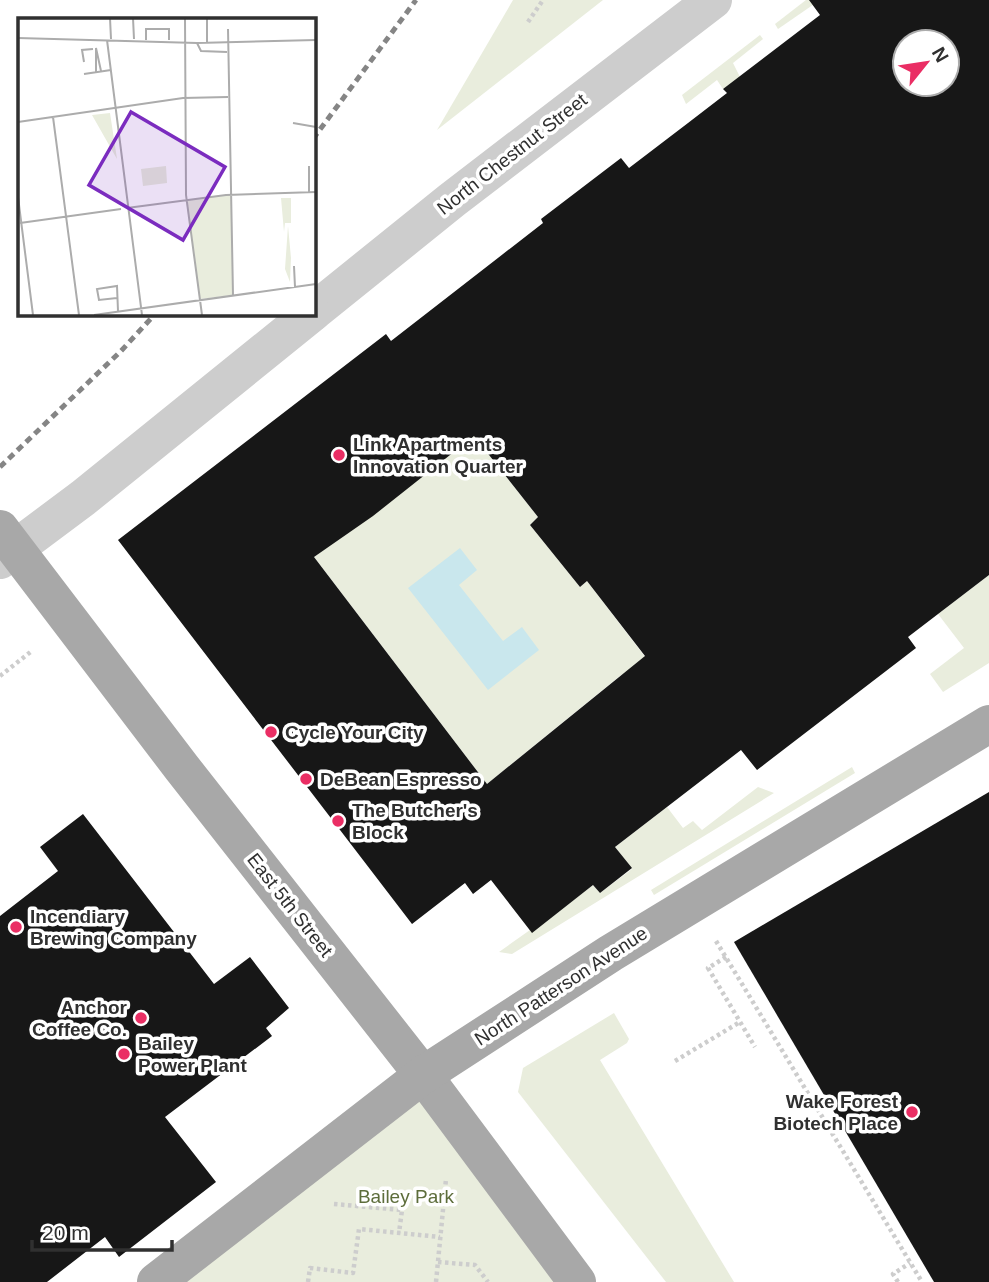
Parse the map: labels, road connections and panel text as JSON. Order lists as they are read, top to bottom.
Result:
{
  "streets": {
    "main road": ["East 5th Street", "North Patterson Avenue"],
    "street": ["North Chestnut Street"]
  },
  "crossings": [
    ["North Chestnut Street", "East 5th Street"],
    ["East 5th Street", "North Patterson Avenue"]
  ],
  "parks": ["Bailey Park"],
  "places": [
    "Link Apartments Innovation Quarter",
    "Cycle Your City",
    "DeBean Espresso",
    "The Butcher's Block",
    "Incendiary Brewing Company",
    "Anchor Coffee Co.",
    "Bailey Power Plant",
    "Wake Forest Biotech Place"
  ],
  "scale_bar": "20 m",
  "north": "top right"
}
